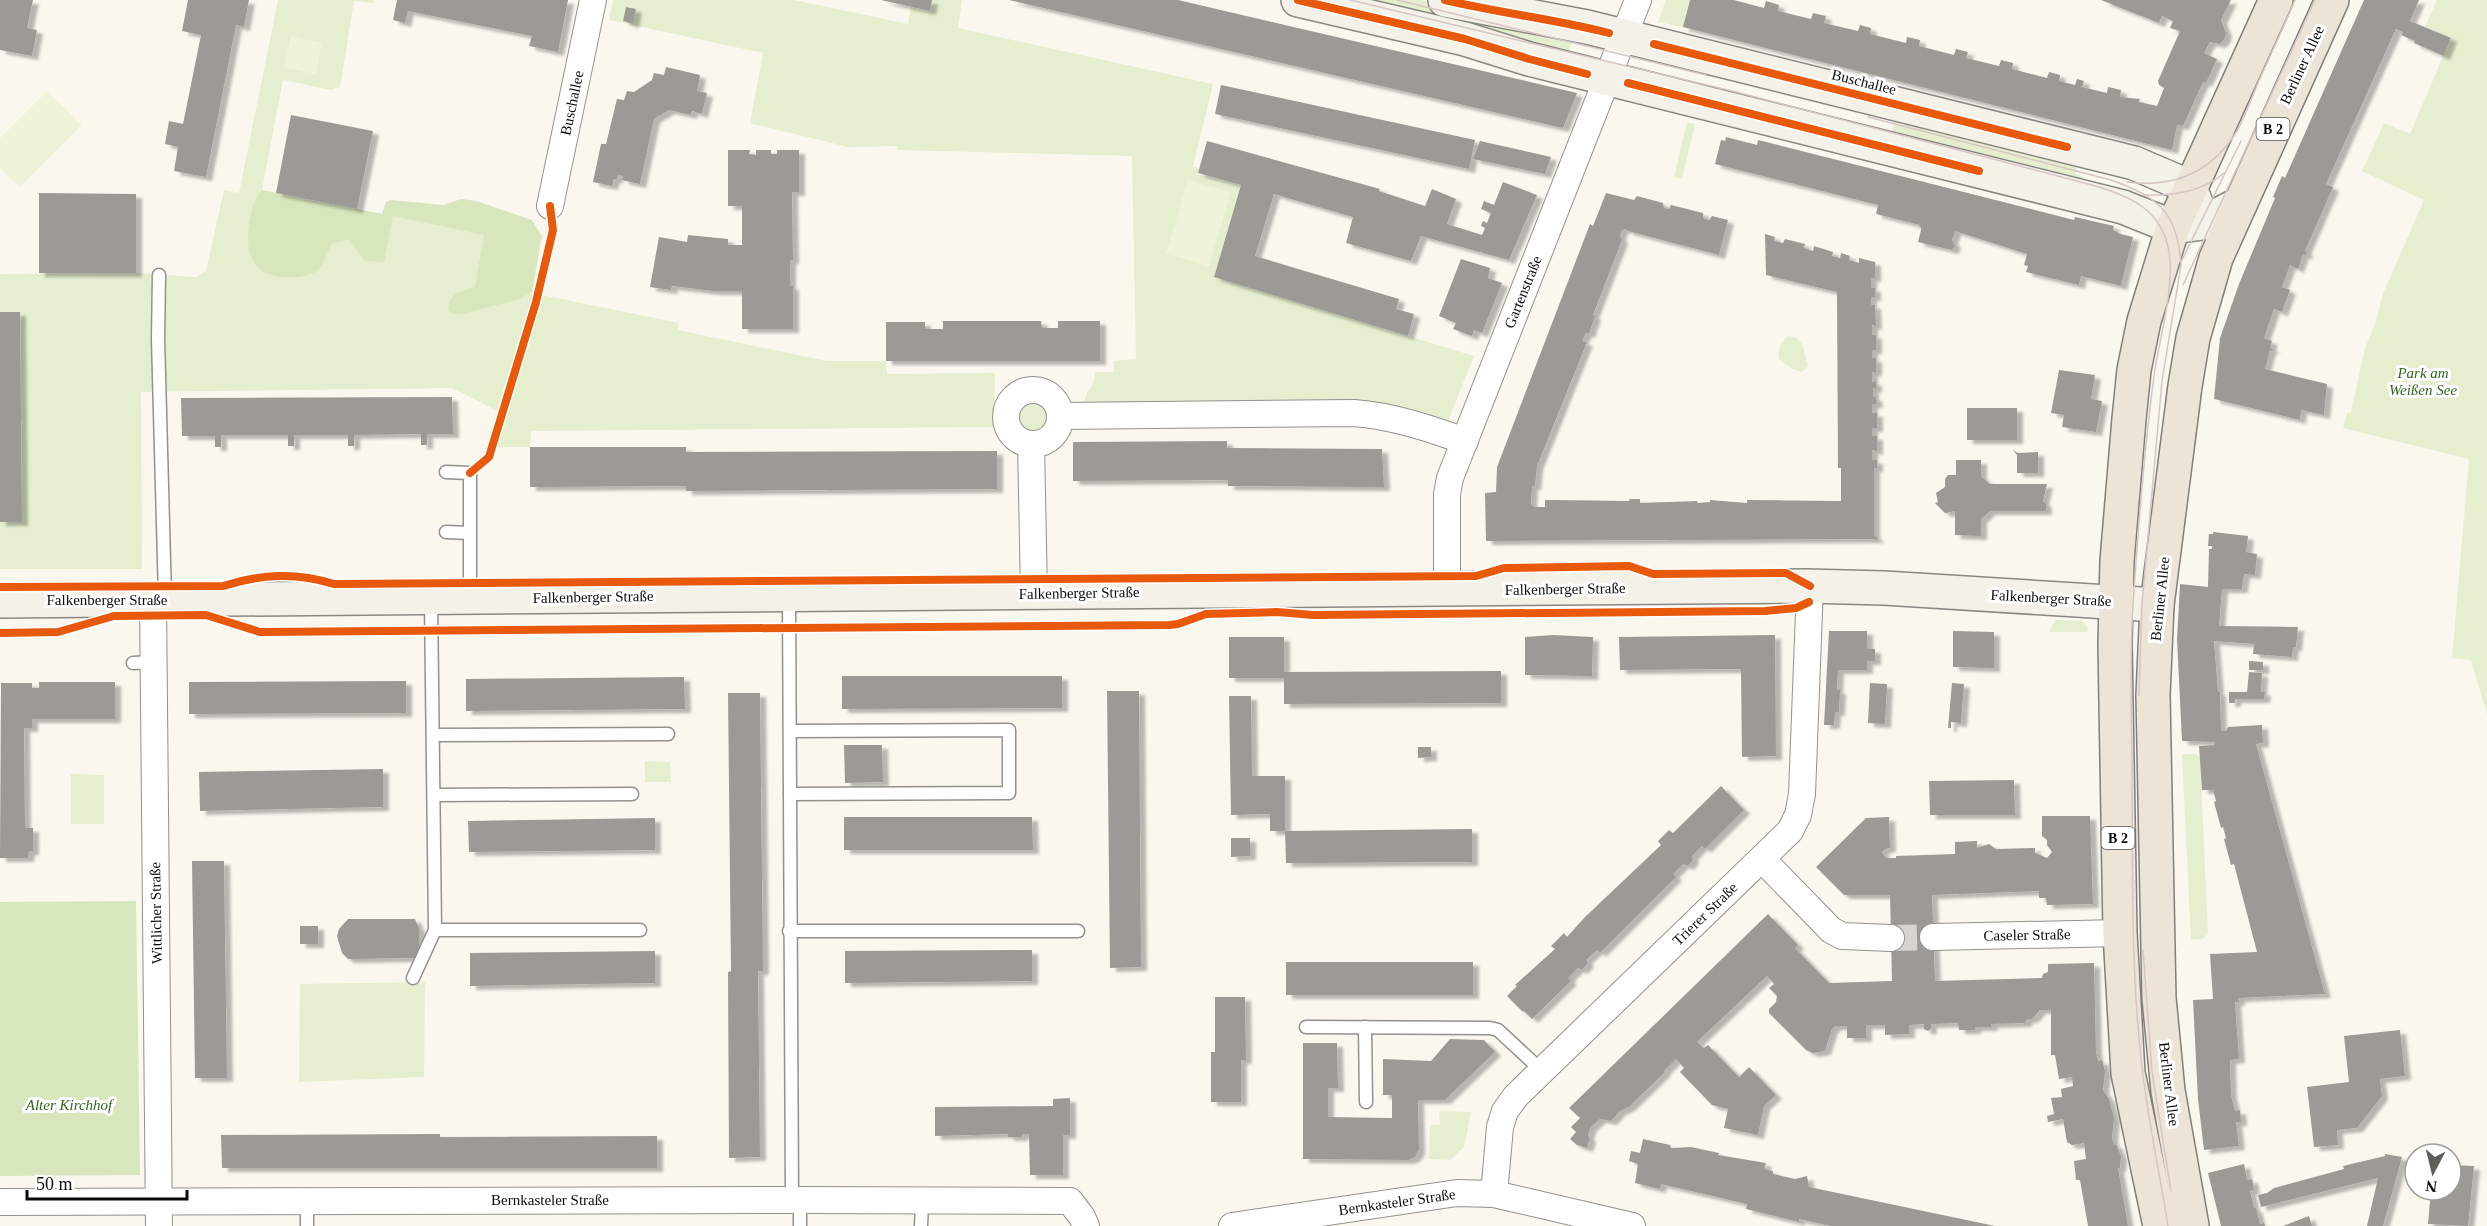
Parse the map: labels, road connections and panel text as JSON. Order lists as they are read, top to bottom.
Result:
{
  "streets": {
    "main road": ["Berliner Allee", "B 2"],
    "street": [
      "Buschallee",
      "Gartenstraße",
      "Falkenberger Straße",
      "Wittlicher Straße",
      "Trierer Straße",
      "Caseler Straße",
      "Bernkasteler Straße"
    ]
  },
  "crossings": [
    ["Berliner Allee", "Falkenberger Straße"],
    ["Buschallee", "B 2"],
    ["Buschallee", "Gartenstraße"],
    ["B 2", "Falkenberger Straße"],
    ["B 2", "Caseler Straße"],
    ["Gartenstraße", "Falkenberger Straße"],
    ["Falkenberger Straße", "Wittlicher Straße"],
    ["Falkenberger Straße", "Trierer Straße"],
    ["Wittlicher Straße", "Bernkasteler Straße"],
    ["Trierer Straße", "Bernkasteler Straße"]
  ],
  "parks": ["Park am Weißen See", "Alter Kirchhof"],
  "scale_bar": "50 m",
  "north": "bottom"
}
